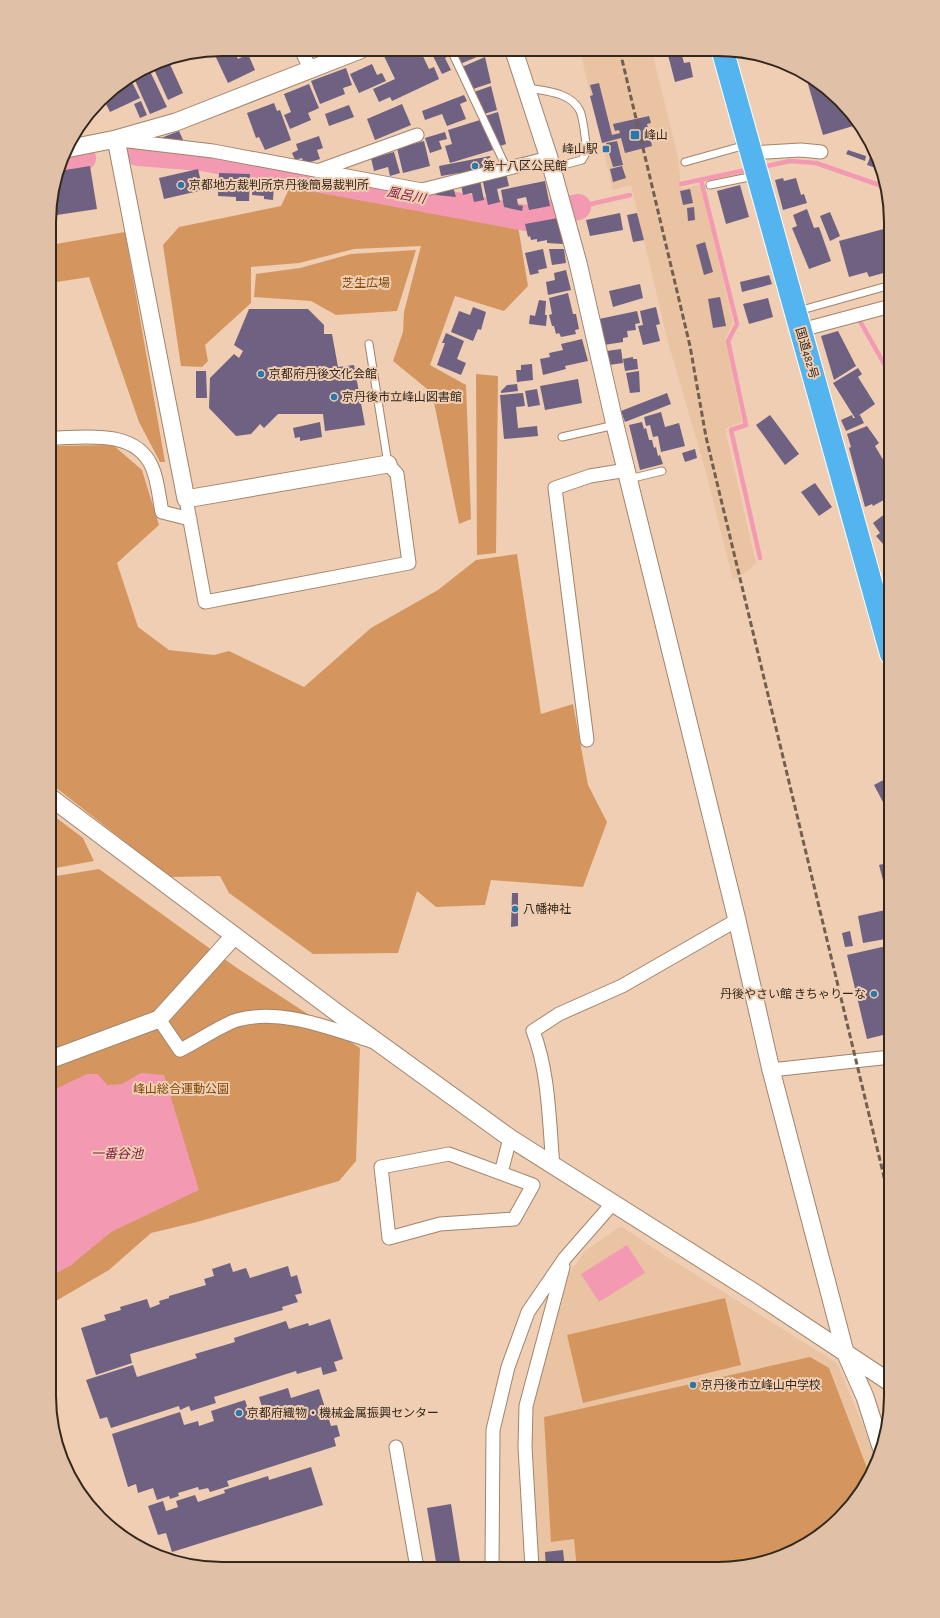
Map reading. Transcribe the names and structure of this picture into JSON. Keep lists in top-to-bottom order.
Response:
{
  "streets": {
    "highway": ["国道482号"]
  },
  "water": ["風呂川", "一番谷池"],
  "parks": ["芝生広場", "峰山総合運動公園"],
  "places": {
    "transit": ["峰山", "峰山駅"],
    "other": [
      "第十八区公民館",
      "京都地方裁判所京丹後簡易裁判所",
      "京都府丹後文化会館",
      "京丹後市立峰山図書館",
      "八幡神社",
      "丹後やさい館 きちゃりーな",
      "京丹後市立峰山中学校",
      "京都府織物・機械金属振興センター"
    ]
  }
}
